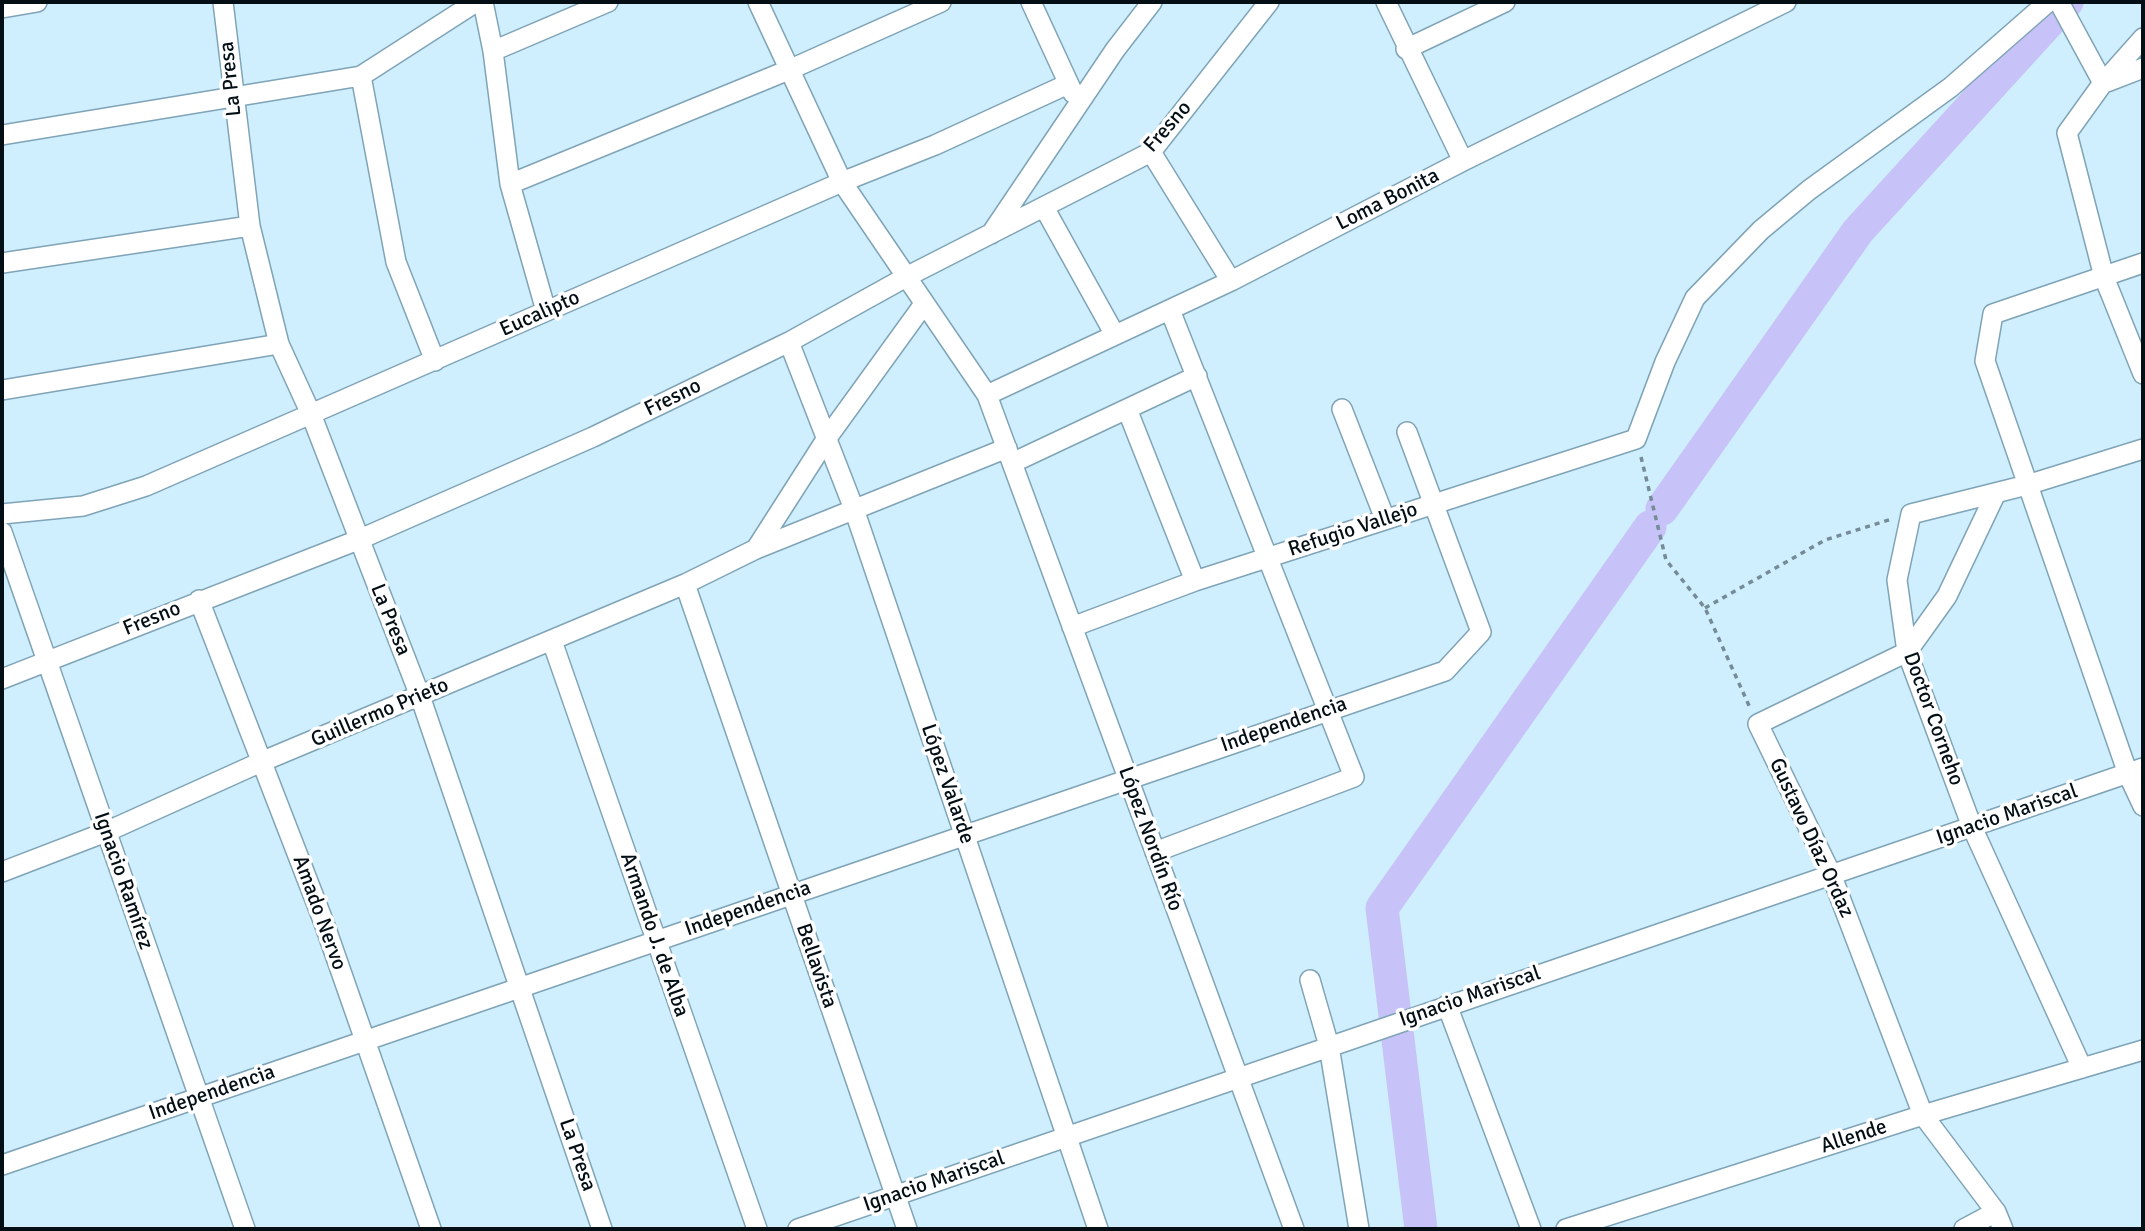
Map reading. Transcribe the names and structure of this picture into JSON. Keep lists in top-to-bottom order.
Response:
{
  "streets": {
    "street": [
      "La Presa",
      "Fresno",
      "Loma Bonita",
      "Eucalipto",
      "Refugio Vallejo",
      "Guillermo Prieto",
      "Doctor Corneho",
      "Independencia",
      "López Valarde",
      "Ignacio Mariscal",
      "Gustavo Díaz Ordaz",
      "López Nordín Río",
      "Ignacio Ramírez",
      "Amado Nervo",
      "Armando J. de Alba",
      "Bellavista",
      "Allende"
    ]
  },
  "crossings": [
    ["La Presa", "Fresno"],
    ["La Presa", "Eucalipto"],
    ["La Presa", "Guillermo Prieto"],
    ["La Presa", "Independencia"],
    ["Fresno", "López Valarde"],
    ["Fresno", "López Nordín Río"],
    ["Fresno", "Ignacio Ramírez"],
    ["Fresno", "Amado Nervo"],
    ["Loma Bonita", "López Nordín Río"],
    ["Eucalipto", "López Nordín Río"],
    ["Refugio Vallejo", "Independencia"],
    ["Refugio Vallejo", "López Nordín Río"],
    ["Guillermo Prieto", "López Valarde"],
    ["Guillermo Prieto", "López Nordín Río"],
    ["Guillermo Prieto", "Ignacio Ramírez"],
    ["Guillermo Prieto", "Amado Nervo"],
    ["Guillermo Prieto", "Armando J. de Alba"],
    ["Guillermo Prieto", "Bellavista"],
    ["Doctor Corneho", "Ignacio Mariscal"],
    ["Doctor Corneho", "Allende"],
    ["Independencia", "López Valarde"],
    ["Independencia", "López Nordín Río"],
    ["Independencia", "Ignacio Ramírez"],
    ["Independencia", "Amado Nervo"],
    ["Independencia", "Armando J. de Alba"],
    ["Independencia", "Bellavista"],
    ["López Valarde", "Ignacio Mariscal"],
    ["Ignacio Mariscal", "Gustavo Díaz Ordaz"],
    ["Ignacio Mariscal", "López Nordín Río"],
    ["Ignacio Mariscal", "Bellavista"],
    ["Gustavo Díaz Ordaz", "Allende"]
  ]
}
